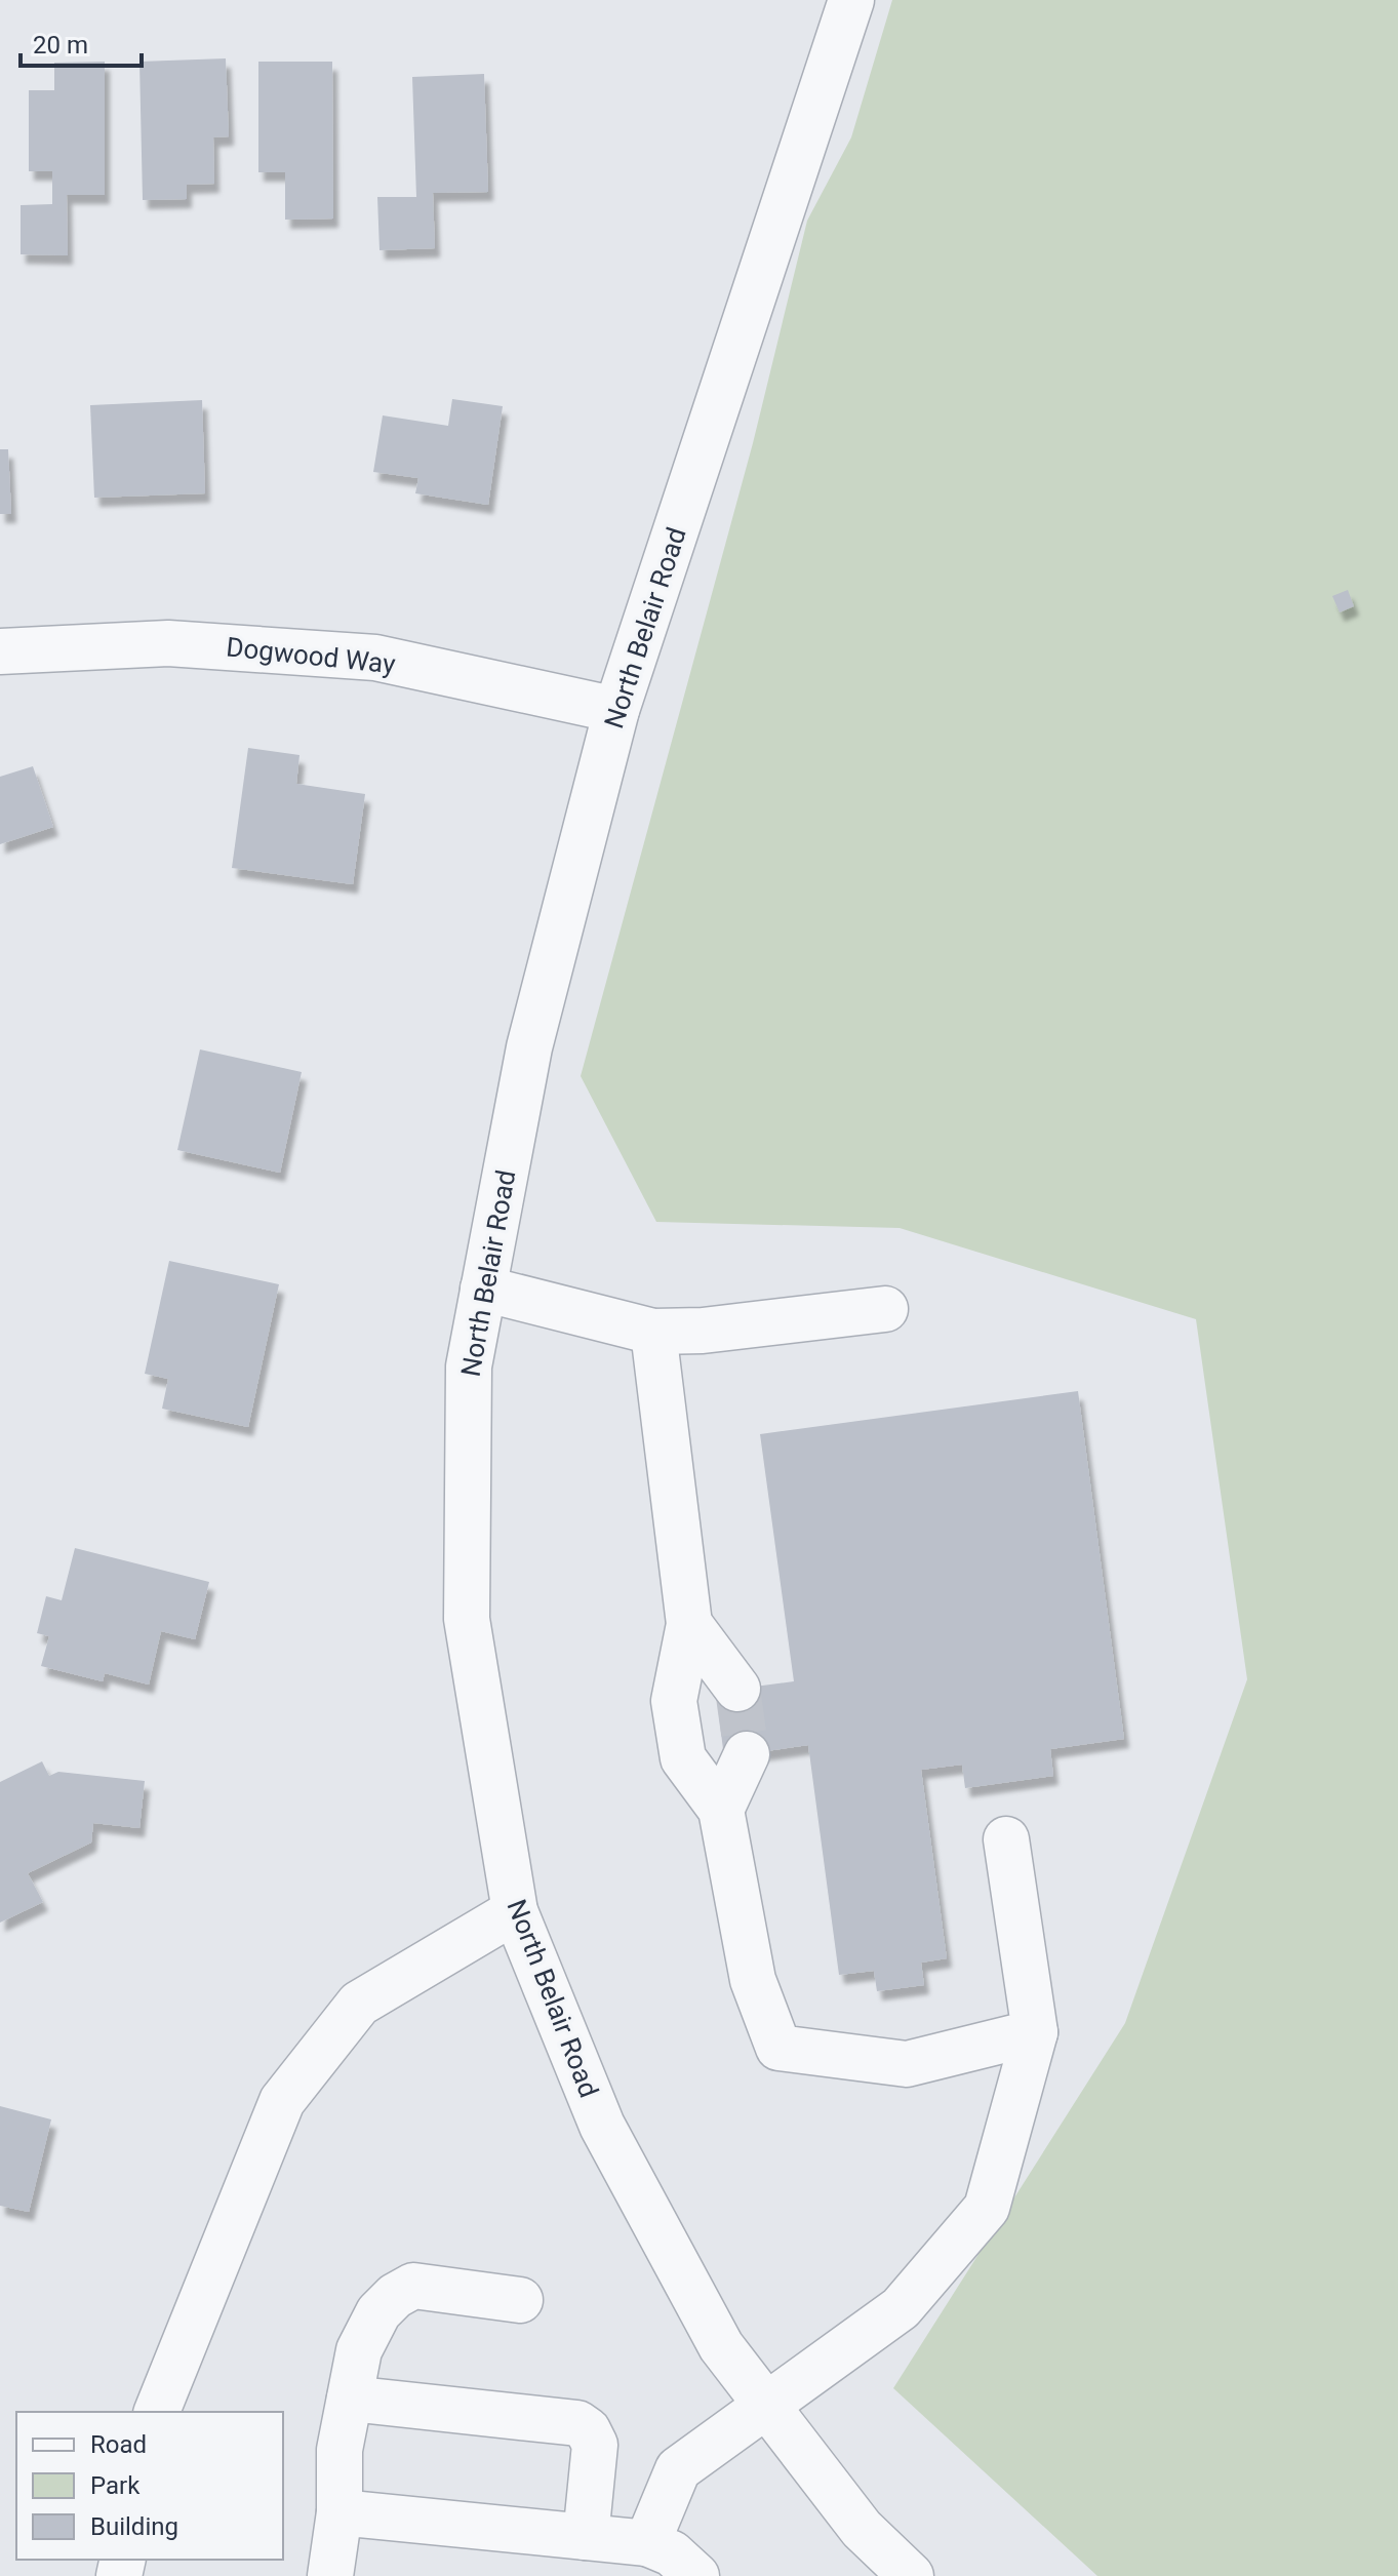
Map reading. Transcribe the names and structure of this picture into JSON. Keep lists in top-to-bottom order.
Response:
{
  "streets": {
    "street": ["North Belair Road", "Dogwood Way"]
  },
  "crossings": [
    ["North Belair Road", "Dogwood Way"]
  ],
  "legend": ["Road", "Park", "Building"],
  "scale_bar": "20 m"
}
